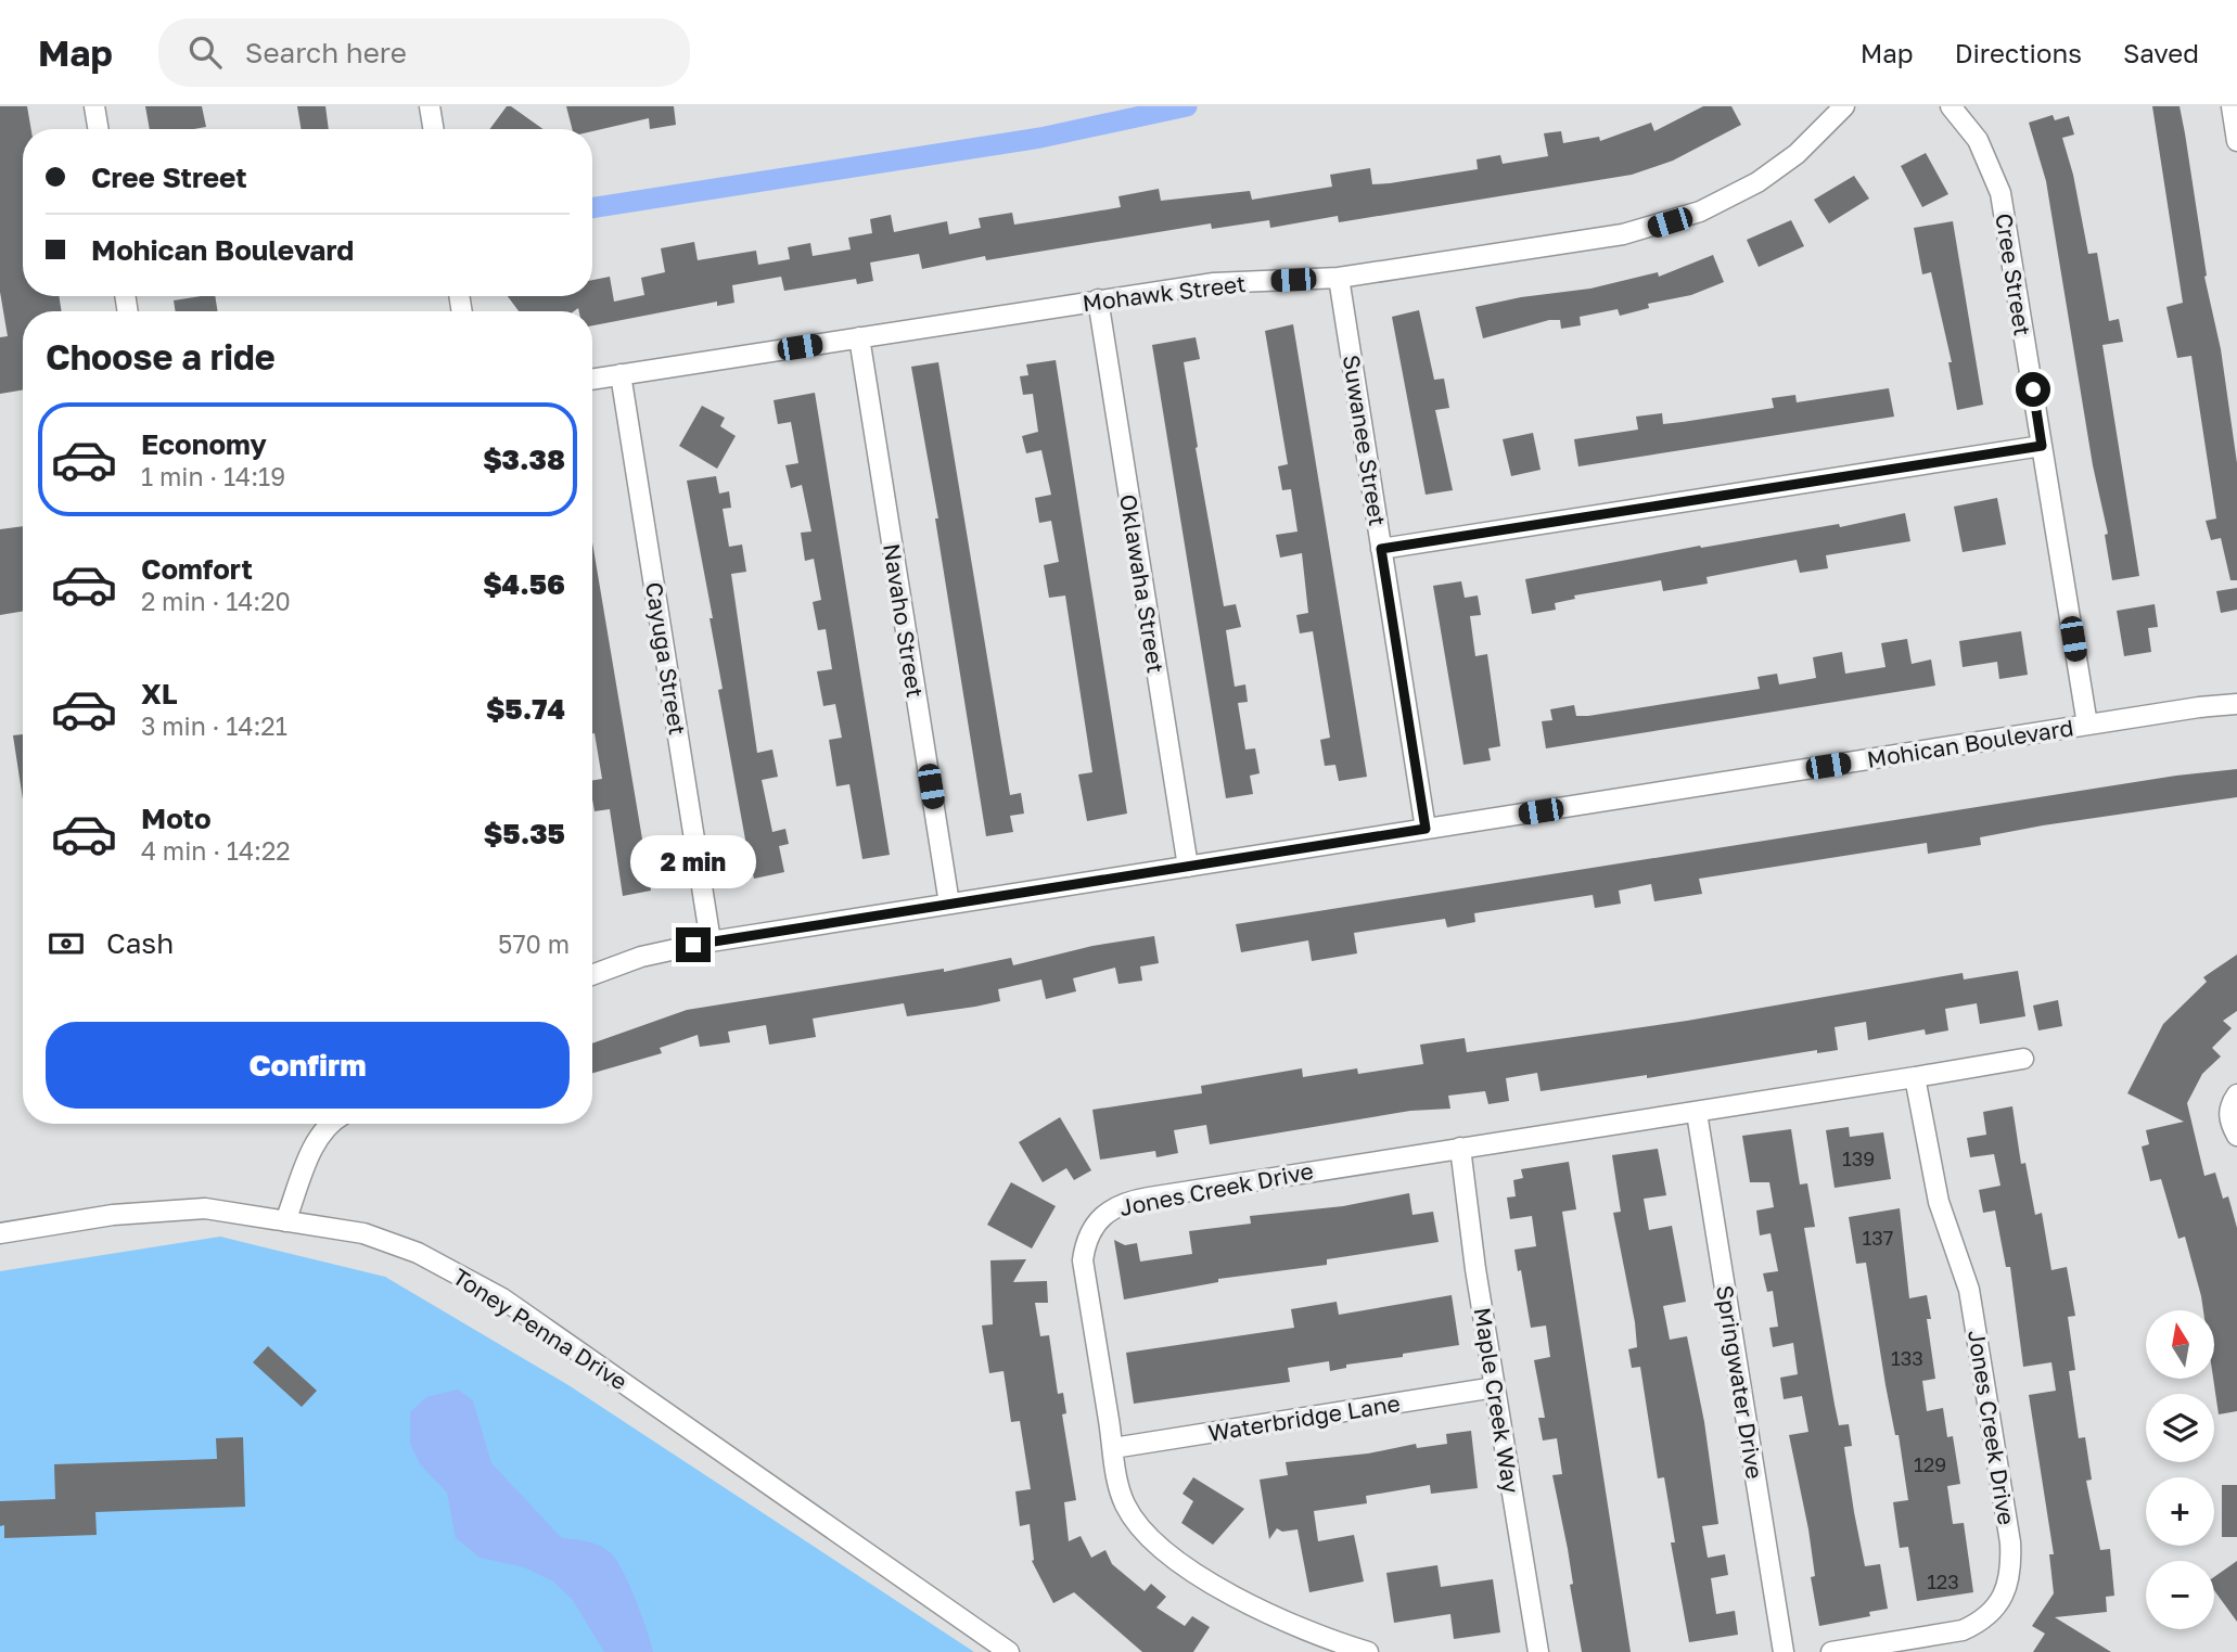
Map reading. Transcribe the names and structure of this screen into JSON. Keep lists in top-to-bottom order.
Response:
{
  "streets": {
    "street": [
      "Cree Street",
      "Mohawk Street",
      "Suwanee Street",
      "Oklawaha Street",
      "Navaho Street",
      "Cayuga Street",
      "Mohican Boulevard",
      "Jones Creek Drive",
      "Toney Penna Drive",
      "Springwater Drive",
      "Maple Creek Way",
      "Waterbridge Lane"
    ]
  },
  "crossings": [
    ["Cree Street", "Mohican Boulevard"],
    ["Mohawk Street", "Suwanee Street"],
    ["Mohawk Street", "Oklawaha Street"],
    ["Mohawk Street", "Navaho Street"],
    ["Mohawk Street", "Cayuga Street"],
    ["Suwanee Street", "Mohican Boulevard"],
    ["Oklawaha Street", "Mohican Boulevard"],
    ["Navaho Street", "Mohican Boulevard"],
    ["Cayuga Street", "Mohican Boulevard"],
    ["Jones Creek Drive", "Springwater Drive"],
    ["Jones Creek Drive", "Maple Creek Way"],
    ["Jones Creek Drive", "Waterbridge Lane"],
    ["Maple Creek Way", "Waterbridge Lane"]
  ],
  "house_numbers": [
    "139",
    "137",
    "133",
    "129",
    "123"
  ],
  "north": "top",
  "page": {
    "header": "Map",
    "search": "Search here",
    "nav": ["Map", "Directions", "Saved"],
    "banner": ["Cree Street", "Mohican Boulevard"],
    "heading": "Choose a ride",
    "list": [
      {
        "name": "Economy",
        "note": "1 min · 14:19",
        "value": "$3.38"
      },
      {
        "name": "Comfort",
        "note": "2 min · 14:20",
        "value": "$4.56"
      },
      {
        "name": "XL",
        "note": "3 min · 14:21",
        "value": "$5.74"
      },
      {
        "name": "Moto",
        "note": "4 min · 14:22",
        "value": "$5.35"
      }
    ],
    "bubble": "2 min",
    "pay": ["Cash", "570 m"],
    "buttons": "Confirm",
    "map_buttons": ["+", "−"]
  }
}
